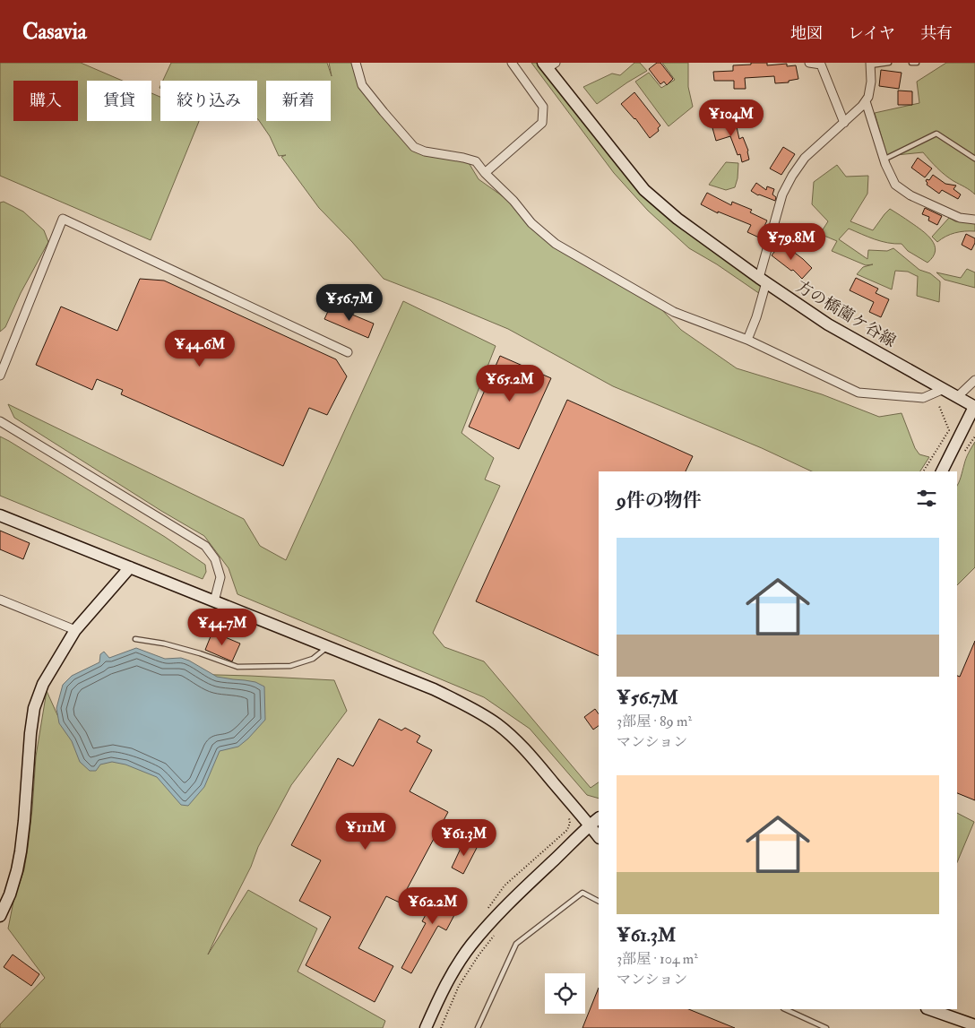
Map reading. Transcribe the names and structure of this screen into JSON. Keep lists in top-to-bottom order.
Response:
{
  "streets": {
    "street": ["方の橋薗ケ谷線"]
  },
  "page": {
    "header": "Casavia",
    "nav": ["地図", "レイヤ", "共有"],
    "chip": [
      "購入",
      "賃貸",
      "絞り込み",
      "新着"
    ],
    "price": [
      "¥104M",
      "¥79.8M",
      "¥56.7M",
      "¥44.6M",
      "¥65.2M",
      "¥44.7M",
      "¥111M",
      "¥61.3M",
      "¥62.2M"
    ],
    "heading": "9件の物件",
    "list": [
      {
        "name": "¥56.7M",
        "note": "3部屋 · 89 m² · マンション"
      },
      {
        "name": "¥61.3M",
        "note": "3部屋 · 104 m² · マンション"
      }
    ]
  }
}
